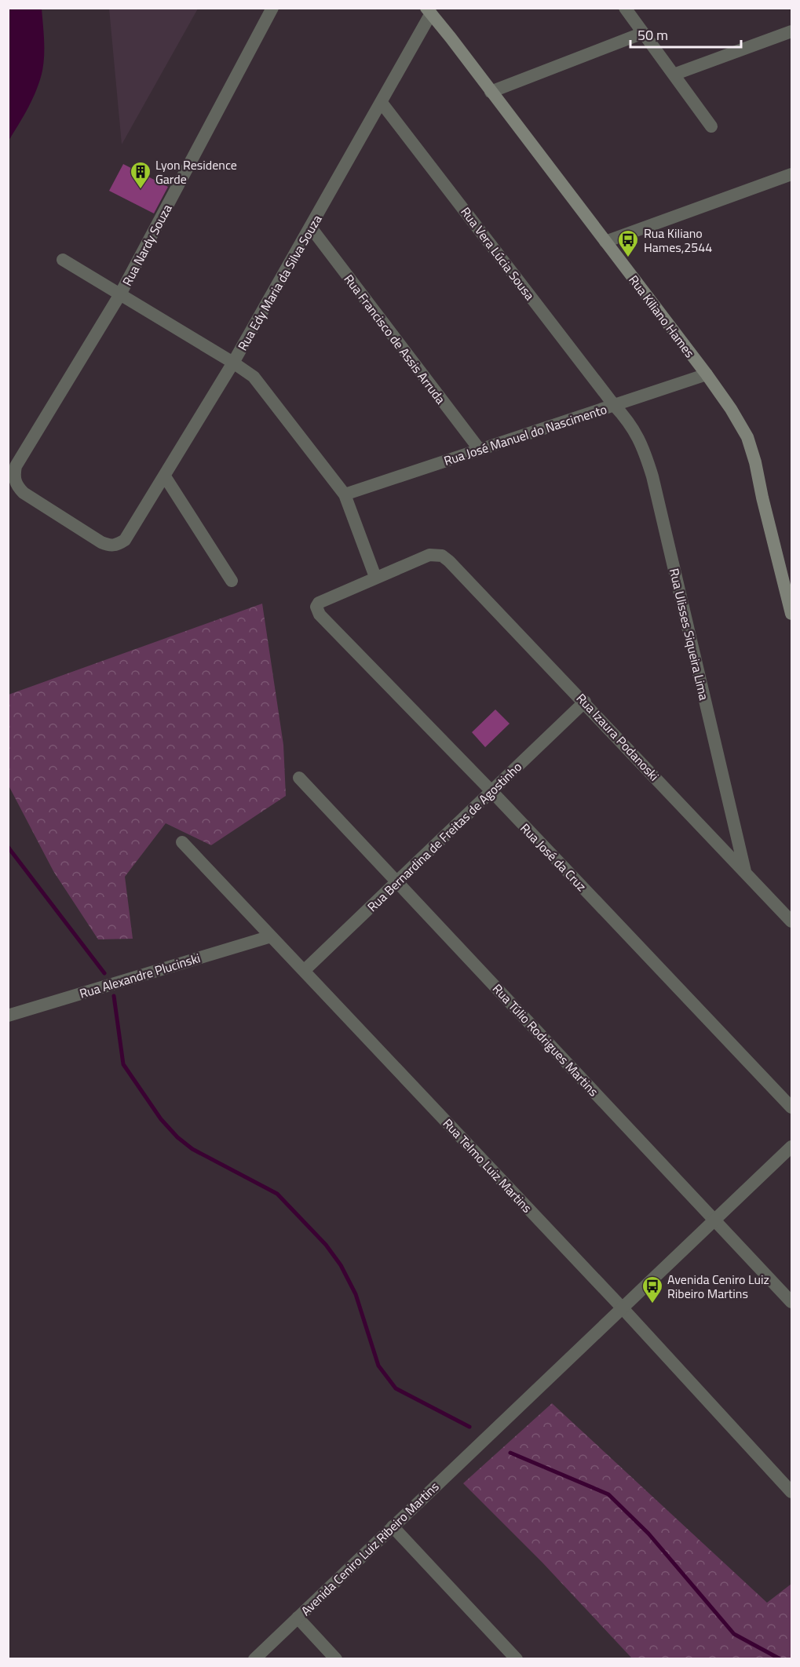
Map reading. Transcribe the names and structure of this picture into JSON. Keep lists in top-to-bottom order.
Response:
{
  "streets": {
    "main road": ["Rua Kiliano Hames"],
    "street": [
      "Rua Nardy Souza",
      "Rua Vera Lúcia Sousa",
      "Rua Edy Maria da Silva Souza",
      "Rua Francisco de Assis Arruda",
      "Rua José Manuel do Nascimento",
      "Rua Ulisses Siqueira Lima",
      "Rua Izaura Podanoski",
      "Rua Bernardina de Freitas de Agostinho",
      "Rua José da Cruz",
      "Rua Alexandre Plucinski",
      "Rua Túlio Rodrigues Martins",
      "Rua Telmo Luiz Martins",
      "Avenida Ceniro Luiz Ribeiro Martins"
    ]
  },
  "crossings": [
    ["Rua Nardy Souza", "Rua Edy Maria da Silva Souza"],
    ["Rua Vera Lúcia Sousa", "Rua Edy Maria da Silva Souza"],
    ["Rua Vera Lúcia Sousa", "Rua José Manuel do Nascimento"],
    ["Rua Vera Lúcia Sousa", "Rua Ulisses Siqueira Lima"],
    ["Rua Edy Maria da Silva Souza", "Rua Kiliano Hames"],
    ["Rua Edy Maria da Silva Souza", "Rua Francisco de Assis Arruda"],
    ["Rua Kiliano Hames", "Rua José Manuel do Nascimento"],
    ["Rua Francisco de Assis Arruda", "Rua José Manuel do Nascimento"],
    ["Rua José Manuel do Nascimento", "Rua Ulisses Siqueira Lima"],
    ["Rua Ulisses Siqueira Lima", "Rua Izaura Podanoski"],
    ["Rua Izaura Podanoski", "Rua Bernardina de Freitas de Agostinho"],
    ["Rua Izaura Podanoski", "Rua José da Cruz"],
    ["Rua Bernardina de Freitas de Agostinho", "Rua José da Cruz"],
    ["Rua Bernardina de Freitas de Agostinho", "Rua Túlio Rodrigues Martins"],
    ["Rua Bernardina de Freitas de Agostinho", "Rua Telmo Luiz Martins"],
    ["Rua Alexandre Plucinski", "Rua Telmo Luiz Martins"],
    ["Rua Túlio Rodrigues Martins", "Avenida Ceniro Luiz Ribeiro Martins"],
    ["Rua Telmo Luiz Martins", "Avenida Ceniro Luiz Ribeiro Martins"]
  ],
  "places": {
    "building": ["Lyon Residence Garde"],
    "bus stop": ["Rua Kiliano Hames,2544", "Avenida Ceniro Luiz Ribeiro Martins"]
  },
  "scale_bar": "50 m"
}
